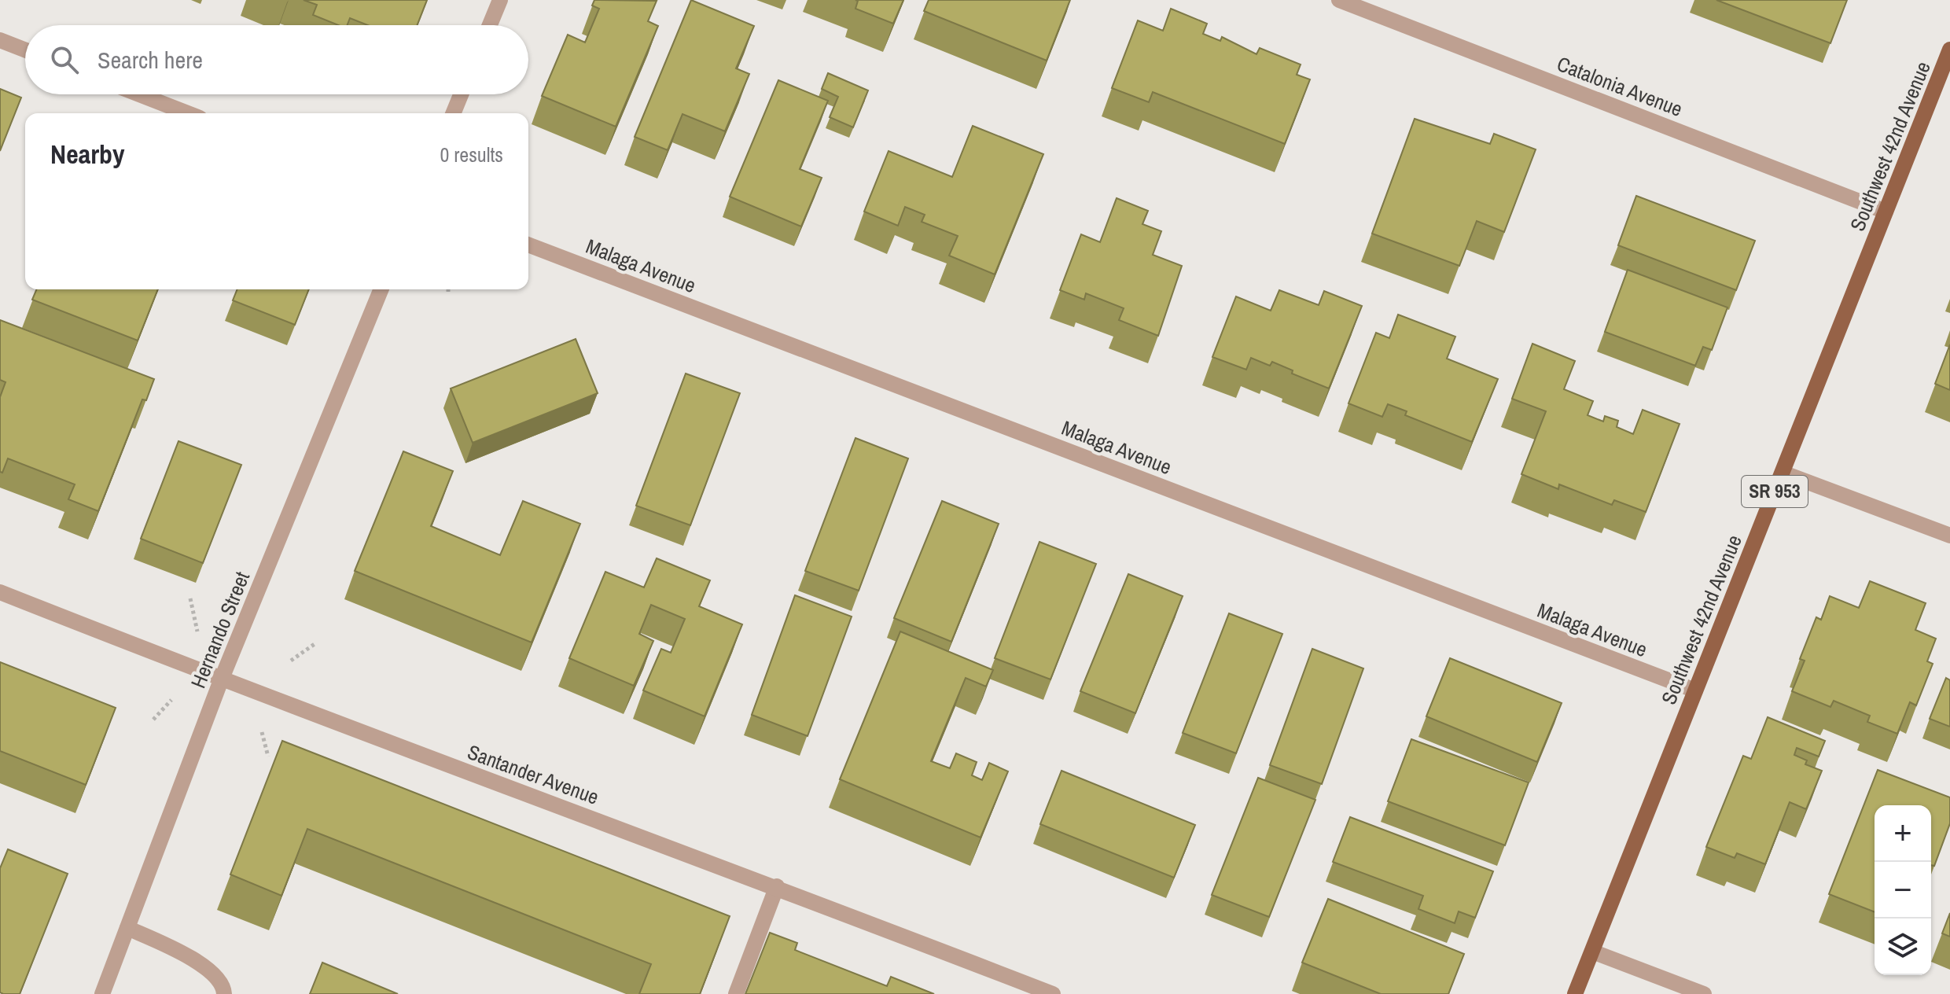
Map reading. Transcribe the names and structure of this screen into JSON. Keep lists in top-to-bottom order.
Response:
{
  "streets": {
    "main road": ["Southwest 42nd Avenue", "SR 953"],
    "street": [
      "Catalonia Avenue",
      "Malaga Avenue",
      "Hernando Street",
      "Santander Avenue"
    ]
  },
  "crossings": [
    ["Catalonia Avenue", "Southwest 42nd Avenue"],
    ["Southwest 42nd Avenue", "Malaga Avenue"],
    ["Hernando Street", "Santander Avenue"]
  ],
  "page": {
    "search": "Search here",
    "heading": ["Nearby", "0 results"],
    "map_buttons": ["+", "−"]
  }
}
